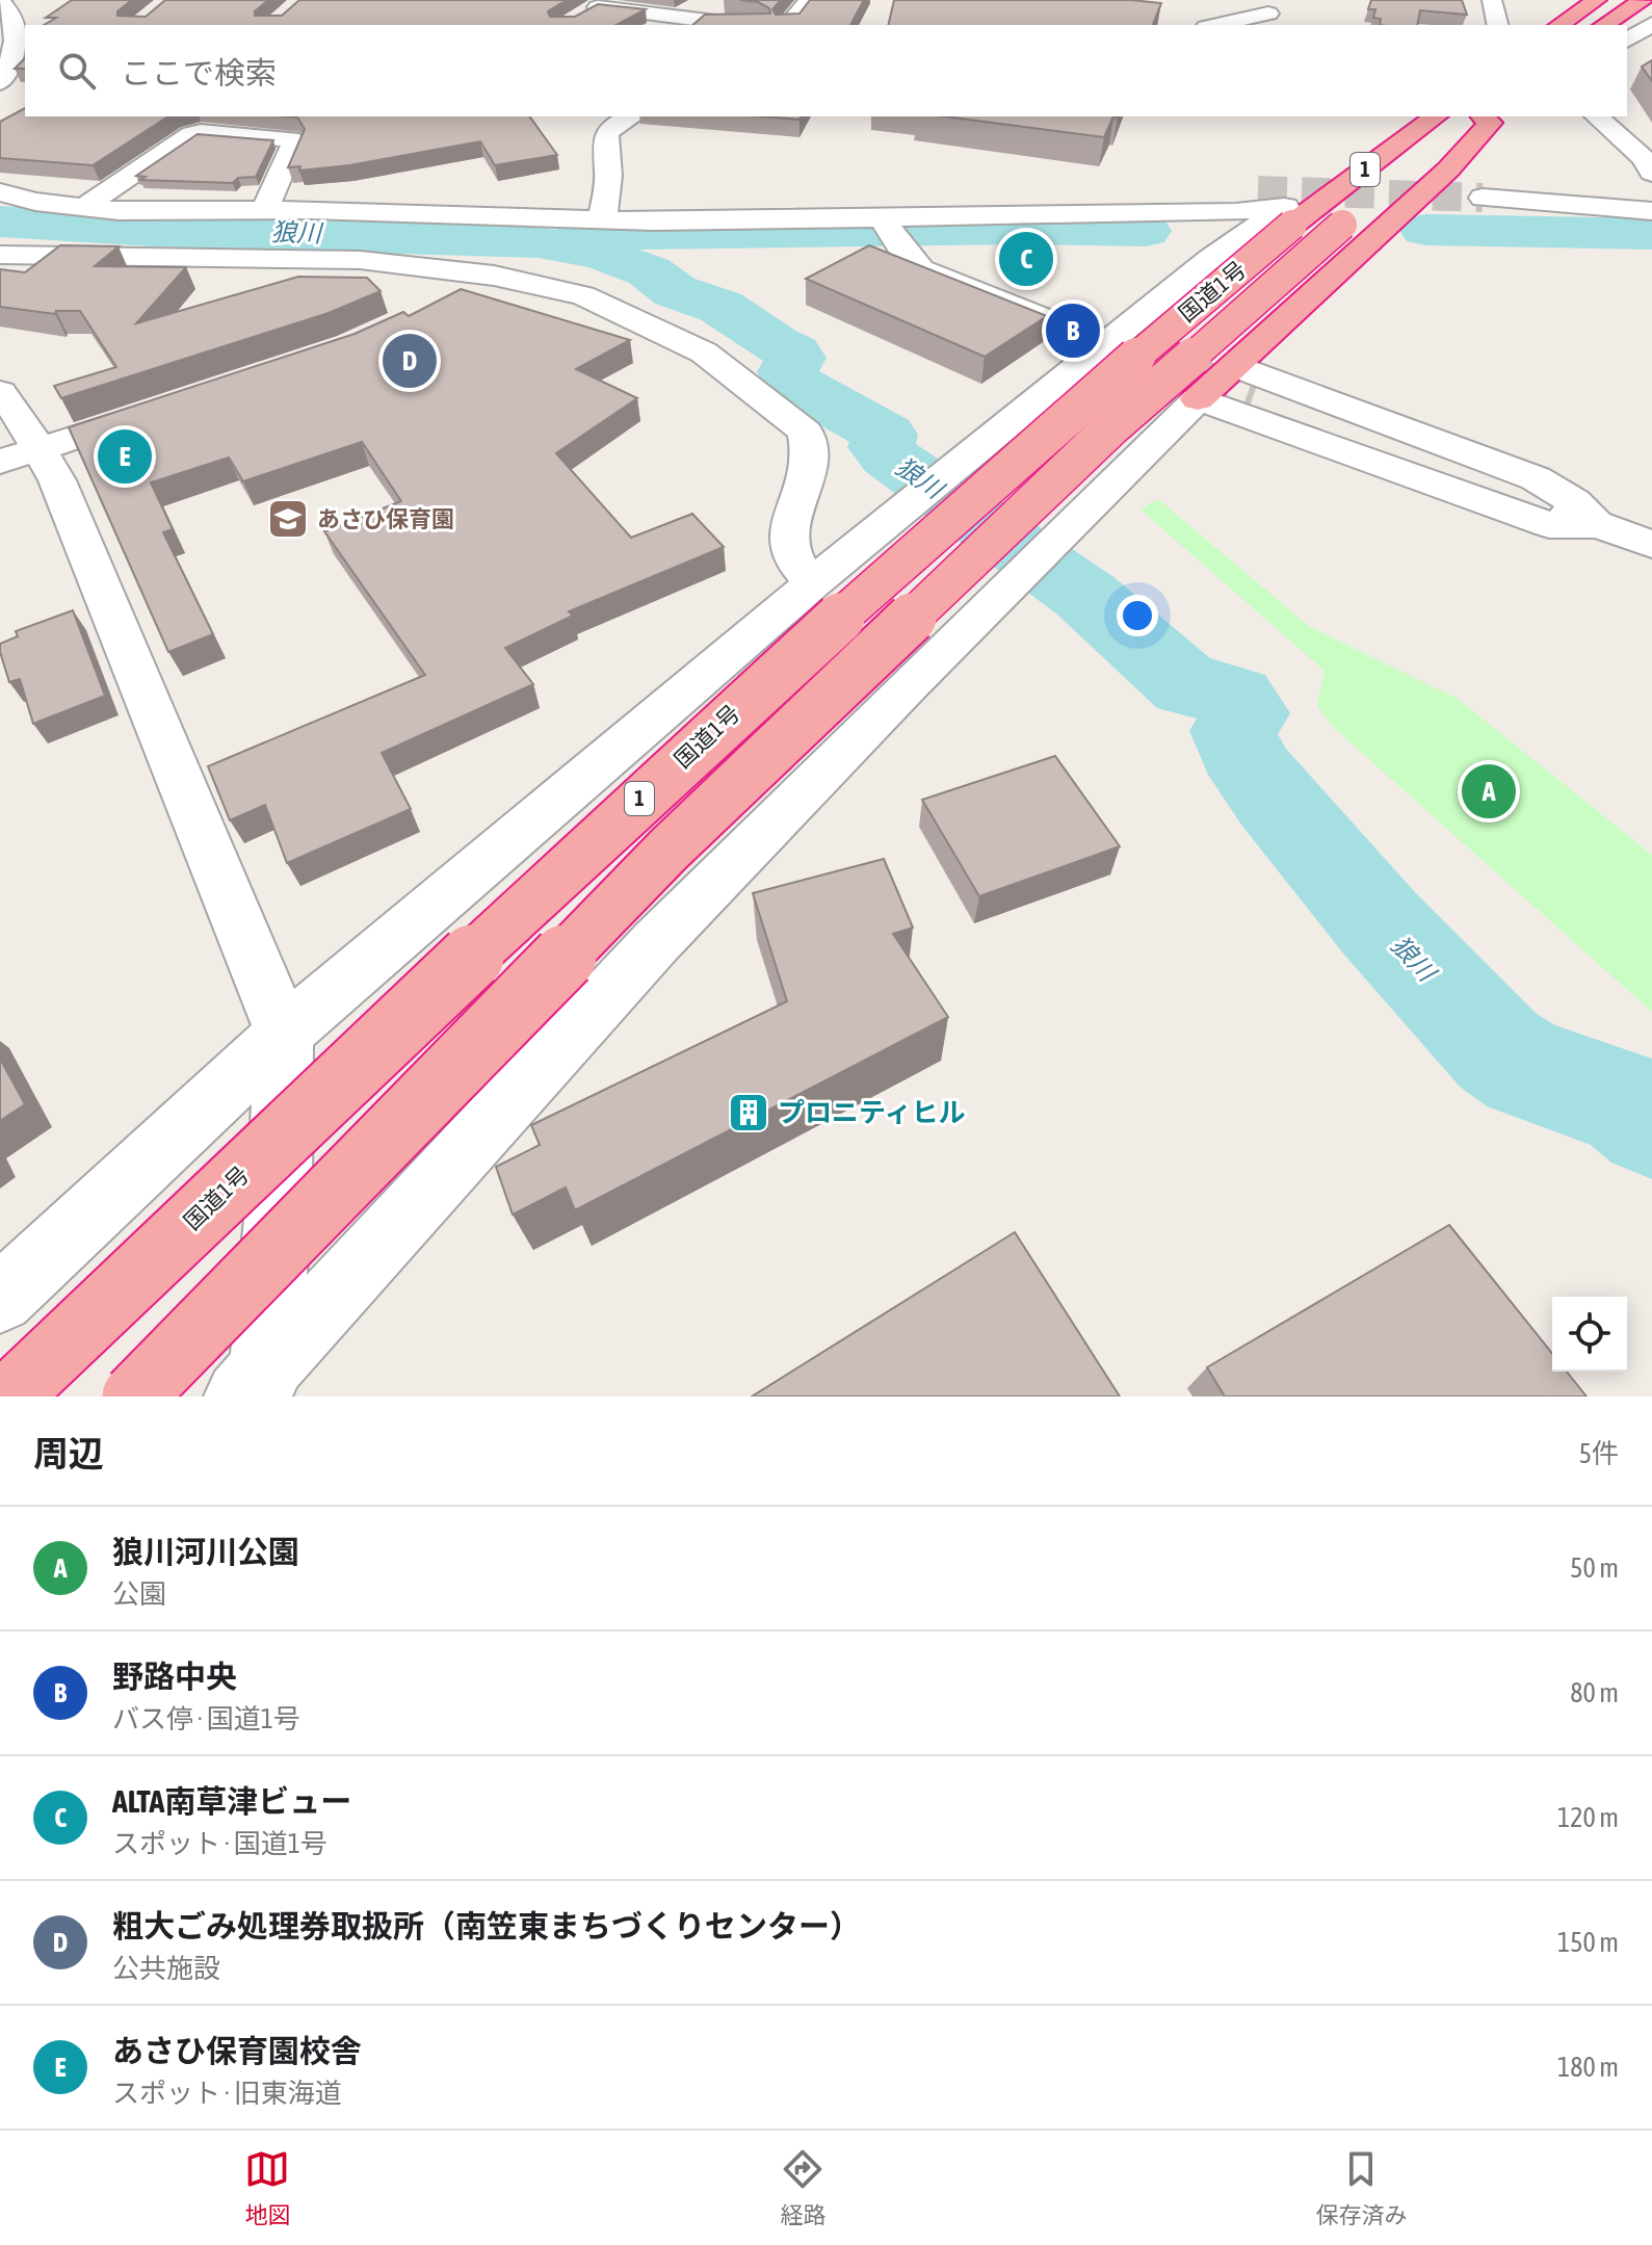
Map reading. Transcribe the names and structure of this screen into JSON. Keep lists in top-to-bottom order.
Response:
{
  "streets": {
    "highway": ["1", "国道1号"]
  },
  "water": ["狼川"],
  "places": {
    "school or university": ["あさひ保育園"],
    "building": ["プロニティヒル"]
  },
  "page": {
    "search": "ここで検索",
    "pins": [
      "C",
      "B",
      "D",
      "E",
      "A"
    ],
    "heading": ["周辺", "5件"],
    "list": [
      {
        "mark": "A",
        "name": "狼川河川公園",
        "note": "公園",
        "value": "50 m"
      },
      {
        "mark": "B",
        "name": "野路中央",
        "note": "バス停 · 国道1号",
        "value": "80 m"
      },
      {
        "mark": "C",
        "name": "ALTA南草津ビュー",
        "note": "スポット · 国道1号",
        "value": "120 m"
      },
      {
        "mark": "D",
        "name": "粗大ごみ処理券取扱所（南笠東まちづくりセンター）",
        "note": "公共施設",
        "value": "150 m"
      },
      {
        "mark": "E",
        "name": "あさひ保育園校舎",
        "note": "スポット · 旧東海道",
        "value": "180 m"
      }
    ],
    "nav": ["地図", "経路", "保存済み"]
  }
}
